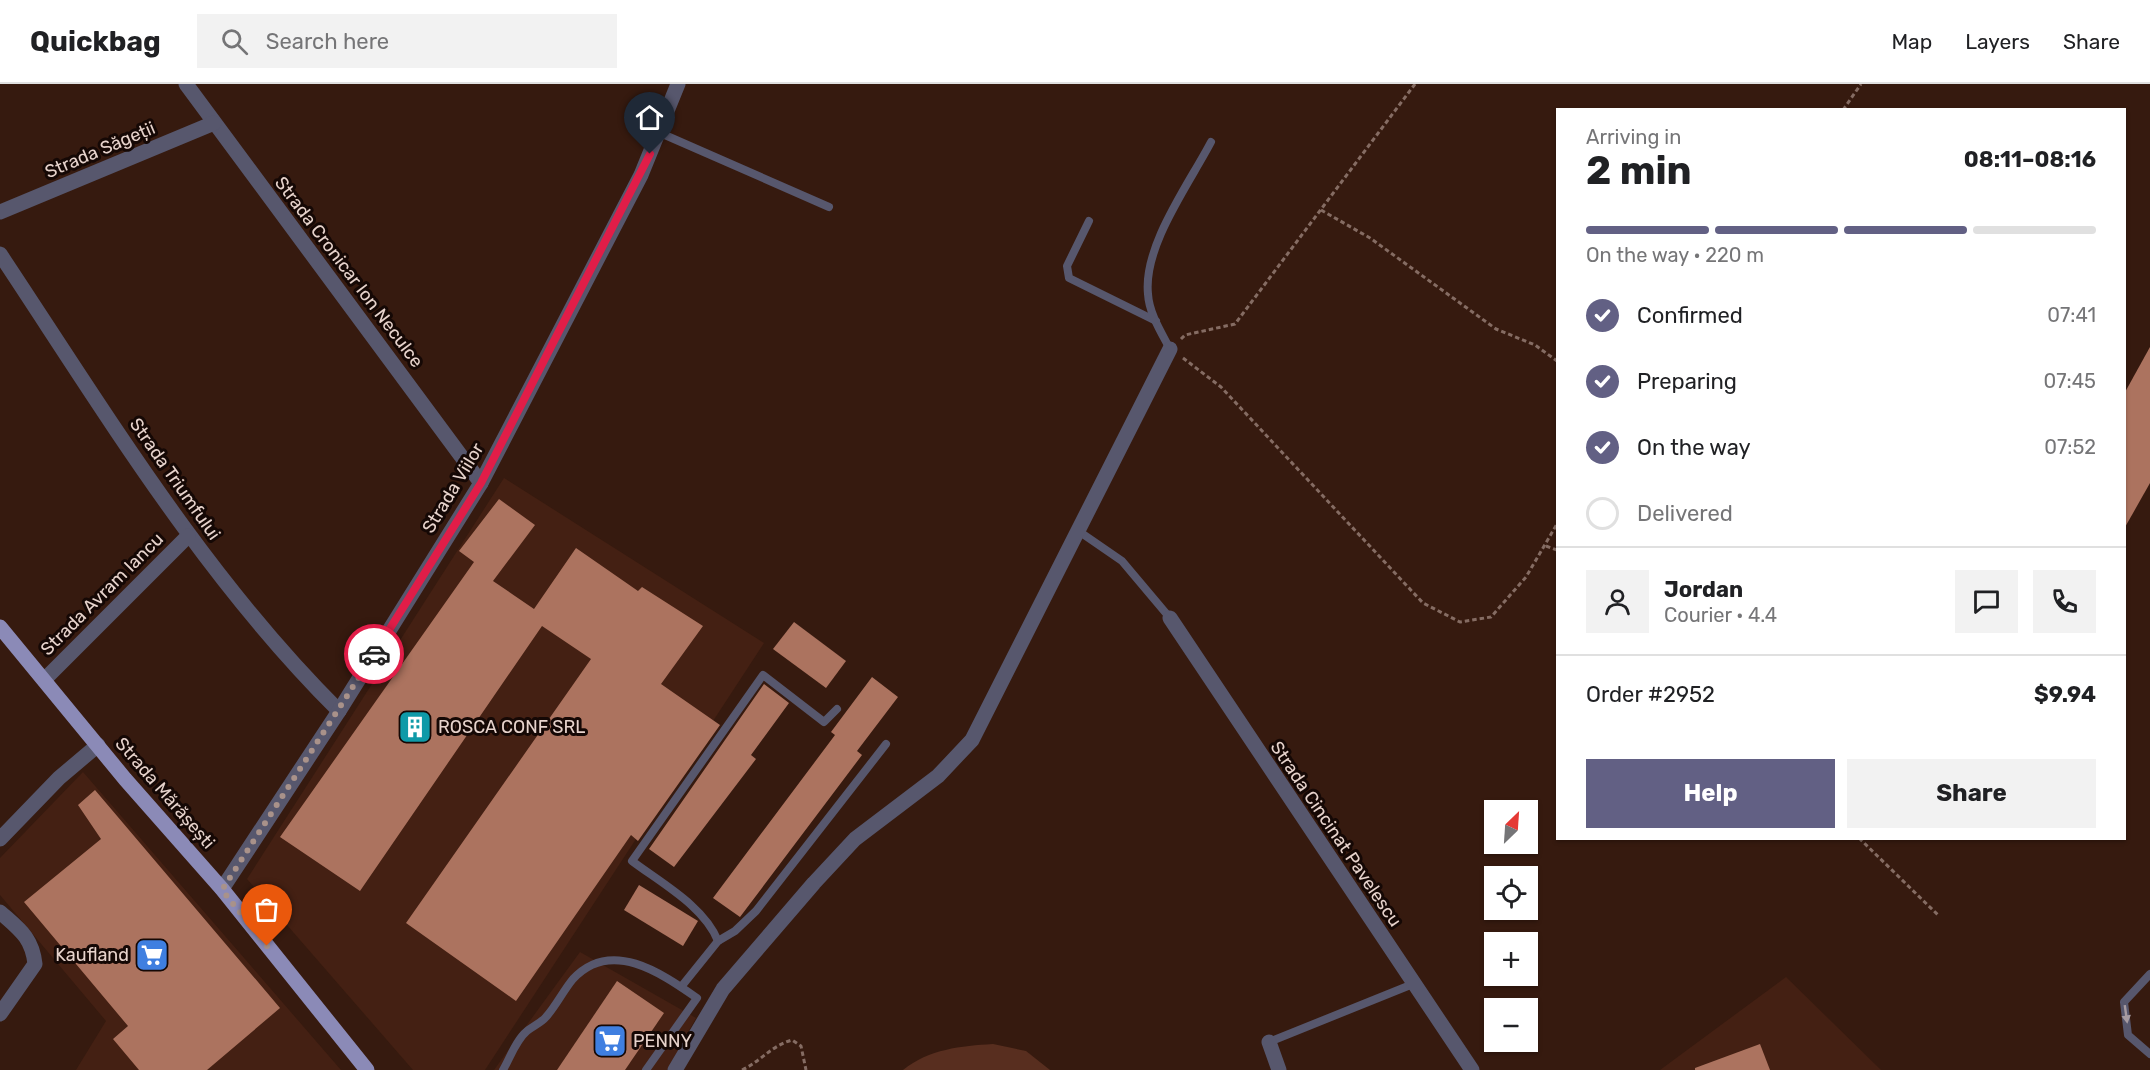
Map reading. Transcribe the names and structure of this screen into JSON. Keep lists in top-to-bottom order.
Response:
{
  "streets": {
    "main road": ["Strada Mărășești"],
    "street": [
      "Strada Săgeții",
      "Strada Cronicar Ion Neculce",
      "Strada Triumfului",
      "Strada Viilor",
      "Strada Avram Iancu",
      "Strada Cincinat Pavelescu"
    ]
  },
  "crossings": [
    ["Strada Săgeții", "Strada Cronicar Ion Neculce"],
    ["Strada Cronicar Ion Neculce", "Strada Viilor"],
    ["Strada Triumfului", "Strada Viilor"],
    ["Strada Triumfului", "Strada Avram Iancu"],
    ["Strada Viilor", "Strada Mărășești"],
    ["Strada Avram Iancu", "Strada Mărășești"]
  ],
  "places": {
    "building": ["ROSCA CONF SRL"],
    "supermarket": ["Kaufland", "PENNY"]
  },
  "north": "top right",
  "page": {
    "header": "Quickbag",
    "search": "Search here",
    "nav": ["Map", "Layers", "Share"],
    "heading": ["2 min", "Arriving in", "08:11–08:16"],
    "panel": [
      "Jordan",
      "Courier · 4.4",
      "Order #2952",
      "$9.94"
    ],
    "bar": "On the way · 220 m",
    "list": [
      ["Confirmed", "07:41"],
      ["Preparing", "07:45"],
      ["On the way", "07:52"],
      "Delivered"
    ],
    "buttons": ["Help", "Share"],
    "map_buttons": ["+", "−"]
  }
}
